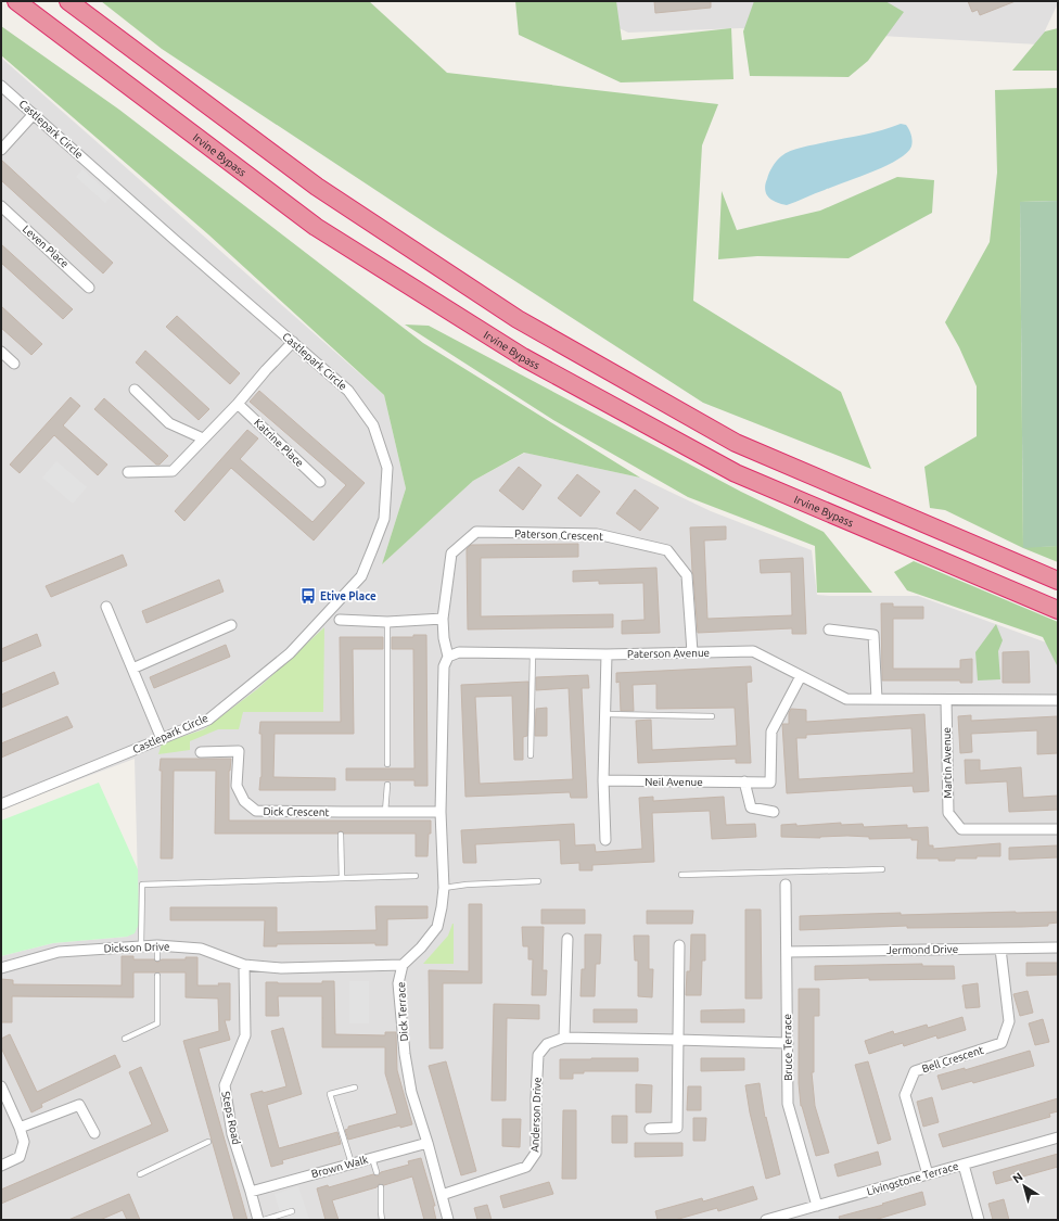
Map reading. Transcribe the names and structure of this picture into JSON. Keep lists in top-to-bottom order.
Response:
{
  "streets": {
    "highway": ["Irvine Bypass"],
    "street": [
      "Castlepark Circle",
      "Leven Place",
      "Katrine Place",
      "Paterson Crescent",
      "Paterson Avenue",
      "Martin Avenue",
      "Neil Avenue",
      "Dick Crescent",
      "Dickson Drive",
      "Jermond Drive",
      "Dick Terrace",
      "Bruce Terrace",
      "Bell Crescent",
      "Anderson Drive",
      "Steps Road",
      "Brown Walk",
      "Livingstone Terrace"
    ]
  },
  "crossings": [
    ["Paterson Crescent", "Paterson Avenue"],
    ["Paterson Avenue", "Martin Avenue"],
    ["Paterson Avenue", "Neil Avenue"],
    ["Dickson Drive", "Dick Terrace"],
    ["Dickson Drive", "Steps Road"],
    ["Jermond Drive", "Bruce Terrace"],
    ["Jermond Drive", "Bell Crescent"],
    ["Dick Terrace", "Anderson Drive"],
    ["Dick Terrace", "Brown Walk"],
    ["Bruce Terrace", "Anderson Drive"],
    ["Bruce Terrace", "Livingstone Terrace"],
    ["Bell Crescent", "Livingstone Terrace"],
    ["Steps Road", "Brown Walk"]
  ],
  "places": {
    "bus stop": ["Etive Place"]
  },
  "north": "top left"
}
